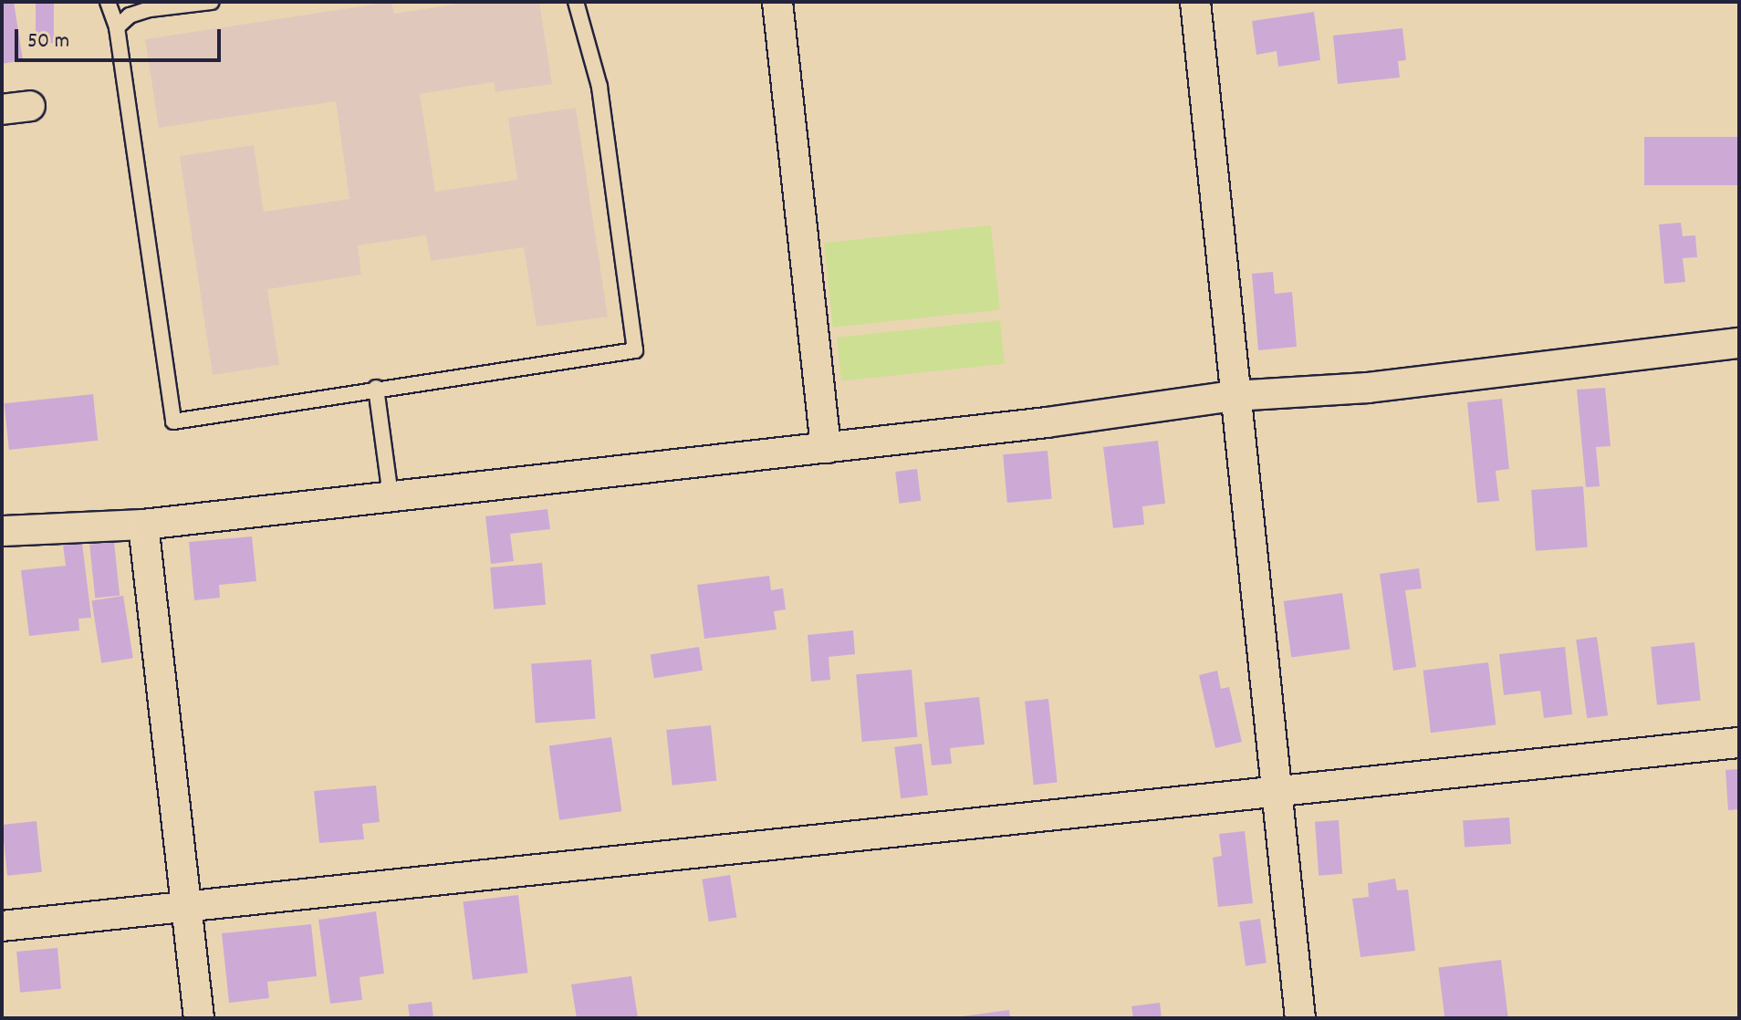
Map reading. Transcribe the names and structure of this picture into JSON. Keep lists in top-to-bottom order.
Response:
{
  "scale_bar": "50 m"
}
